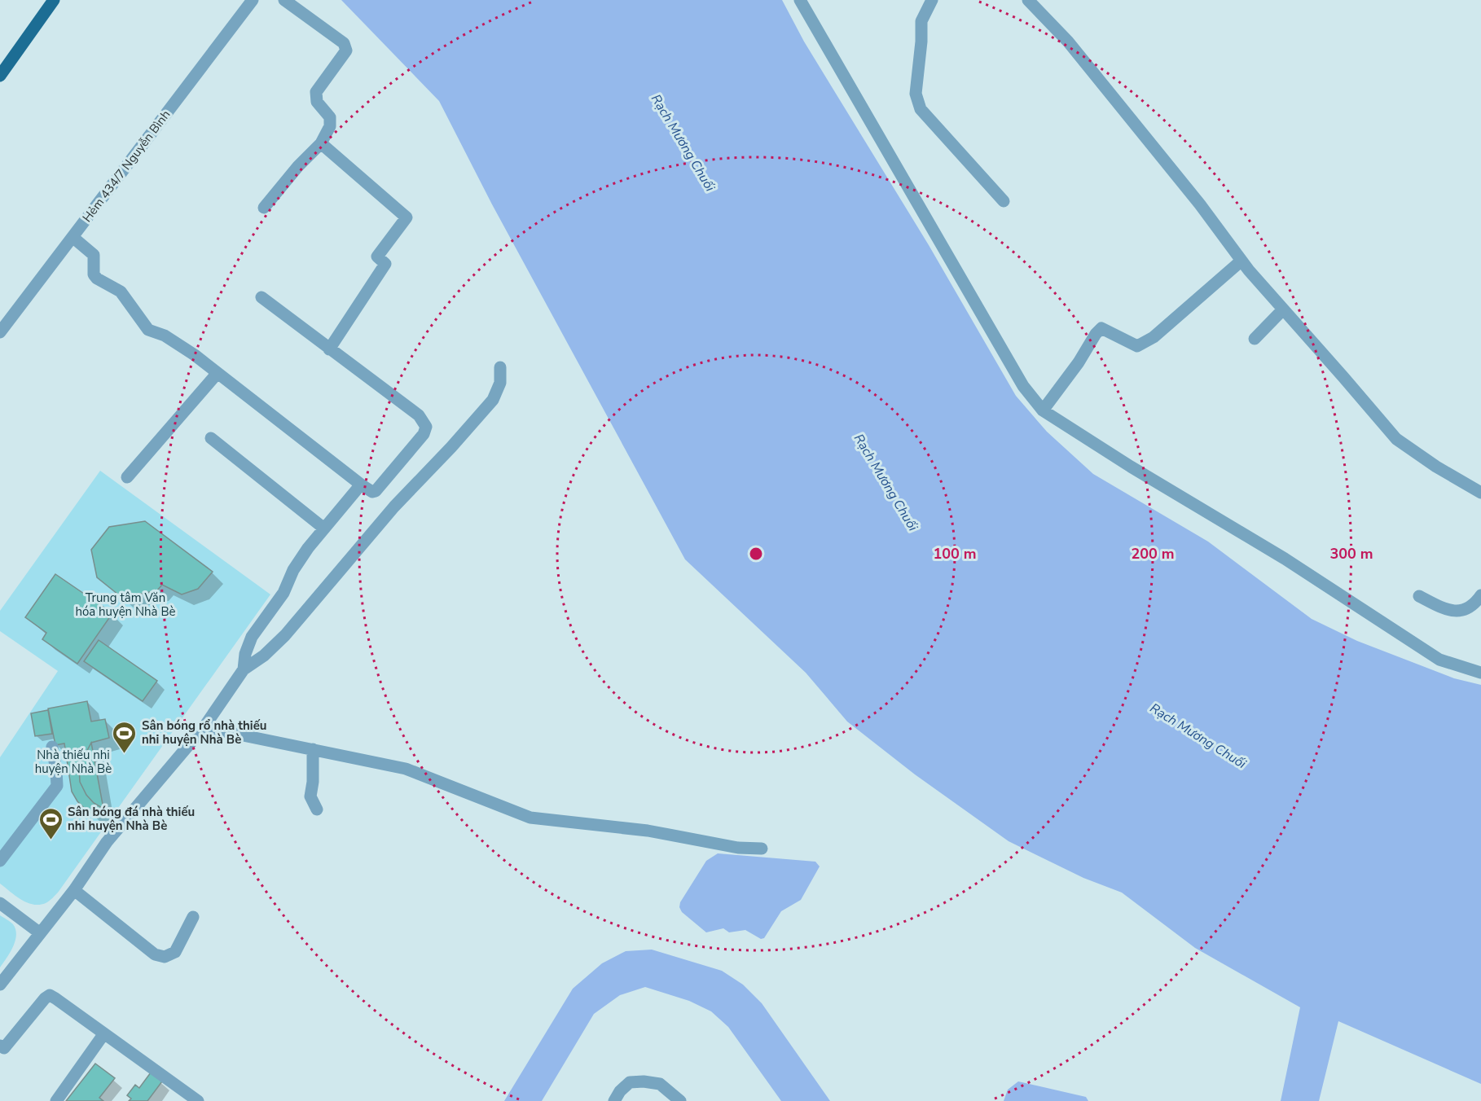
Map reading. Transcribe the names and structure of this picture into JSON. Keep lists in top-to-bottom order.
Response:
{
  "streets": {
    "street": ["Hẻm 434/7 Nguyễn Bình"]
  },
  "water": ["Rạch Mương Chuối"],
  "parks": ["Trung tâm Văn hóa huyện Nhà Bè", "Nhà thiếu nhi huyện Nhà Bè"],
  "places": {
    "sports": ["Sân bóng rổ nhà thiếu nhi huyện Nhà Bè", "Sân bóng đá nhà thiếu nhi huyện Nhà Bè"]
  },
  "rings": ["100 m", "200 m", "300 m"]
}
